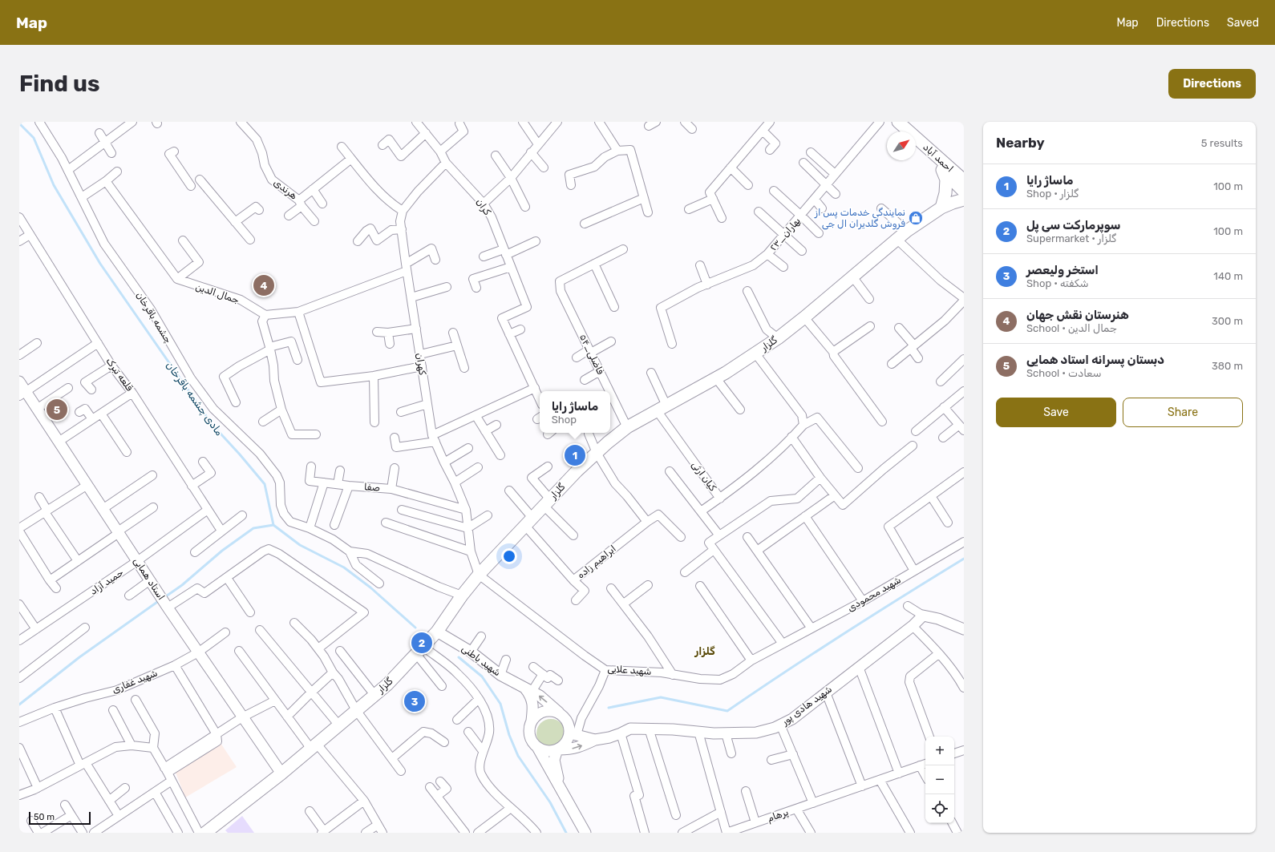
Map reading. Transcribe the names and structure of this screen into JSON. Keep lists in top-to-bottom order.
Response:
{
  "streets": {
    "main road": ["احمد آباد", "گلزار"],
    "street": [
      "هرندی",
      "کران",
      "۲۳_بهاران",
      "جمال الدین",
      "چشمه باقرخان",
      "۵۴_فاضلی",
      "کهران",
      "قلعه تبرک",
      "کیان ارثی",
      "صفا",
      "ابراهیم زاده",
      "استاد همایی",
      "حمید آزاد",
      "شهید محمودی",
      "شهید باطنی",
      "شهید علایی",
      "شهید غفاری",
      "شهید هادی پور",
      "پرهام"
    ]
  },
  "crossings": [
    ["احمد آباد", "گلزار"],
    ["گلزار", "۵۴_فاضلی"],
    ["گلزار", "کهران"],
    ["گلزار", "کیان ارثی"],
    ["گلزار", "ابراهیم زاده"],
    ["گلزار", "استاد همایی"],
    ["گلزار", "شهید باطنی"],
    ["گلزار", "شهید علایی"],
    ["کهران", "صفا"],
    ["کهران", "شهید علایی"],
    ["قلعه تبرک", "حمید آزاد"],
    ["استاد همایی", "حمید آزاد"],
    ["استاد همایی", "شهید غفاری"],
    ["شهید محمودی", "شهید علایی"],
    ["شهید باطنی", "شهید هادی پور"],
    ["شهید هادی پور", "پرهام"]
  ],
  "districts": ["گلزار"],
  "water": ["مادی چشمه باقرخان"],
  "places": {
    "shop": ["نمایندگی خدمات پس از فروش گلدیران ال جی"]
  },
  "scale_bar": "50 m",
  "north": "top right",
  "page": {
    "header": "Map",
    "nav": ["Map", "Directions", "Saved"],
    "buttons": [
      "Directions",
      ["Save", "Share"]
    ],
    "title": "Find us",
    "heading": ["Nearby", "5 results"],
    "list": [
      {
        "mark": "1",
        "name": "ماساژ رایا",
        "note": "Shop · گلزار",
        "value": "100 m"
      },
      {
        "mark": "2",
        "name": "سوپرمارکت سی پل",
        "note": "Supermarket · گلزار",
        "value": "100 m"
      },
      {
        "mark": "3",
        "name": "استخر ولیعصر",
        "note": "Shop · شکفته",
        "value": "140 m"
      },
      {
        "mark": "4",
        "name": "هنرستان نقش جهان",
        "note": "School · جمال الدین",
        "value": "300 m"
      },
      {
        "mark": "5",
        "name": "دبستان پسرانه استاد همایی",
        "note": "School · سعادت",
        "value": "380 m"
      }
    ],
    "pins": [
      "4",
      "5",
      "1",
      "2",
      "3"
    ],
    "popup": ["ماساژ رایا", "Shop"],
    "map_buttons": ["+", "−"],
    "scale": "50 m"
  }
}
